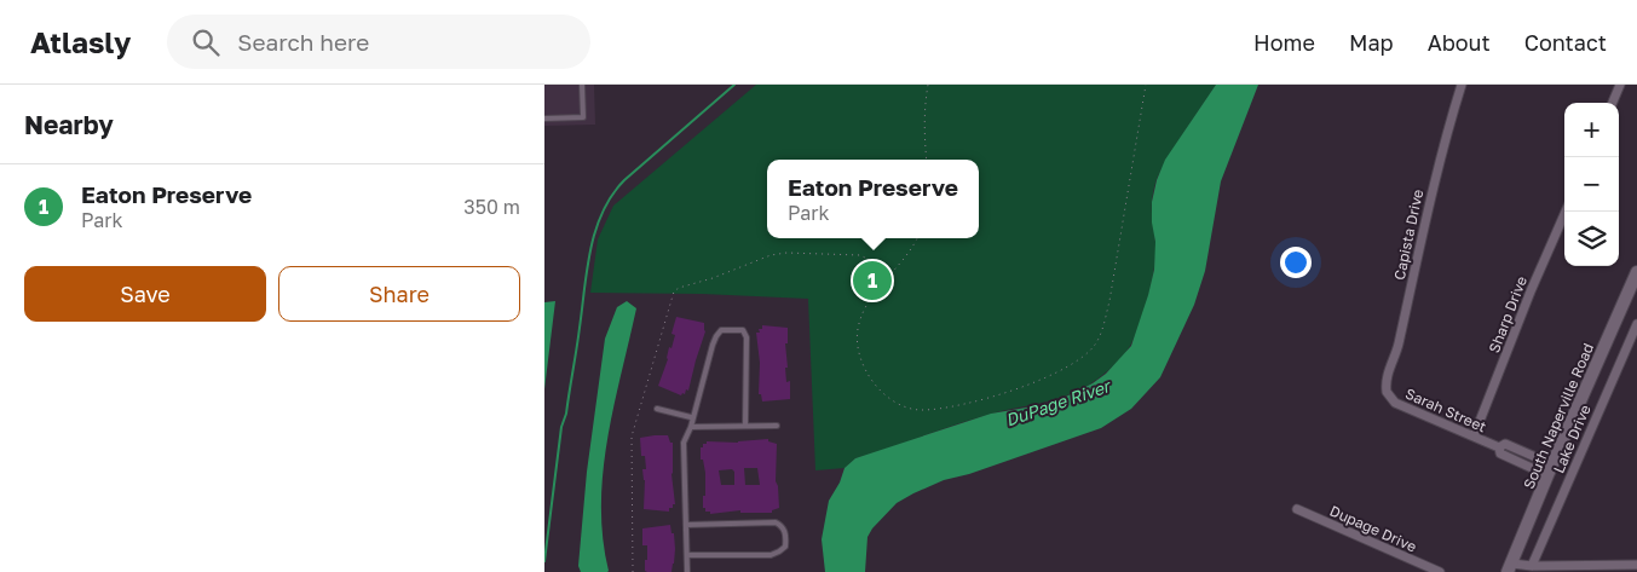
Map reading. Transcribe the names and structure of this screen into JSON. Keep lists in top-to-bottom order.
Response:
{
  "streets": {
    "main road": ["South Naperville Road"],
    "street": [
      "Capista Drive",
      "Sharp Drive",
      "Sarah Street",
      "Lake Drive",
      "Dupage Drive"
    ]
  },
  "crossings": [
    ["Capista Drive", "Sarah Street"],
    ["Sharp Drive", "Sarah Street"],
    ["Sarah Street", "South Naperville Road"]
  ],
  "water": ["DuPage River"],
  "page": {
    "header": "Atlasly",
    "search": "Search here",
    "nav": [
      "Home",
      "Map",
      "About",
      "Contact"
    ],
    "heading": "Nearby",
    "map_buttons": ["+", "−"],
    "popup": ["Eaton Preserve", "Park"],
    "list": [
      {
        "mark": "1",
        "name": "Eaton Preserve",
        "note": "Park",
        "value": "350 m"
      }
    ],
    "buttons": ["Save", "Share"],
    "pins": "1"
  }
}
